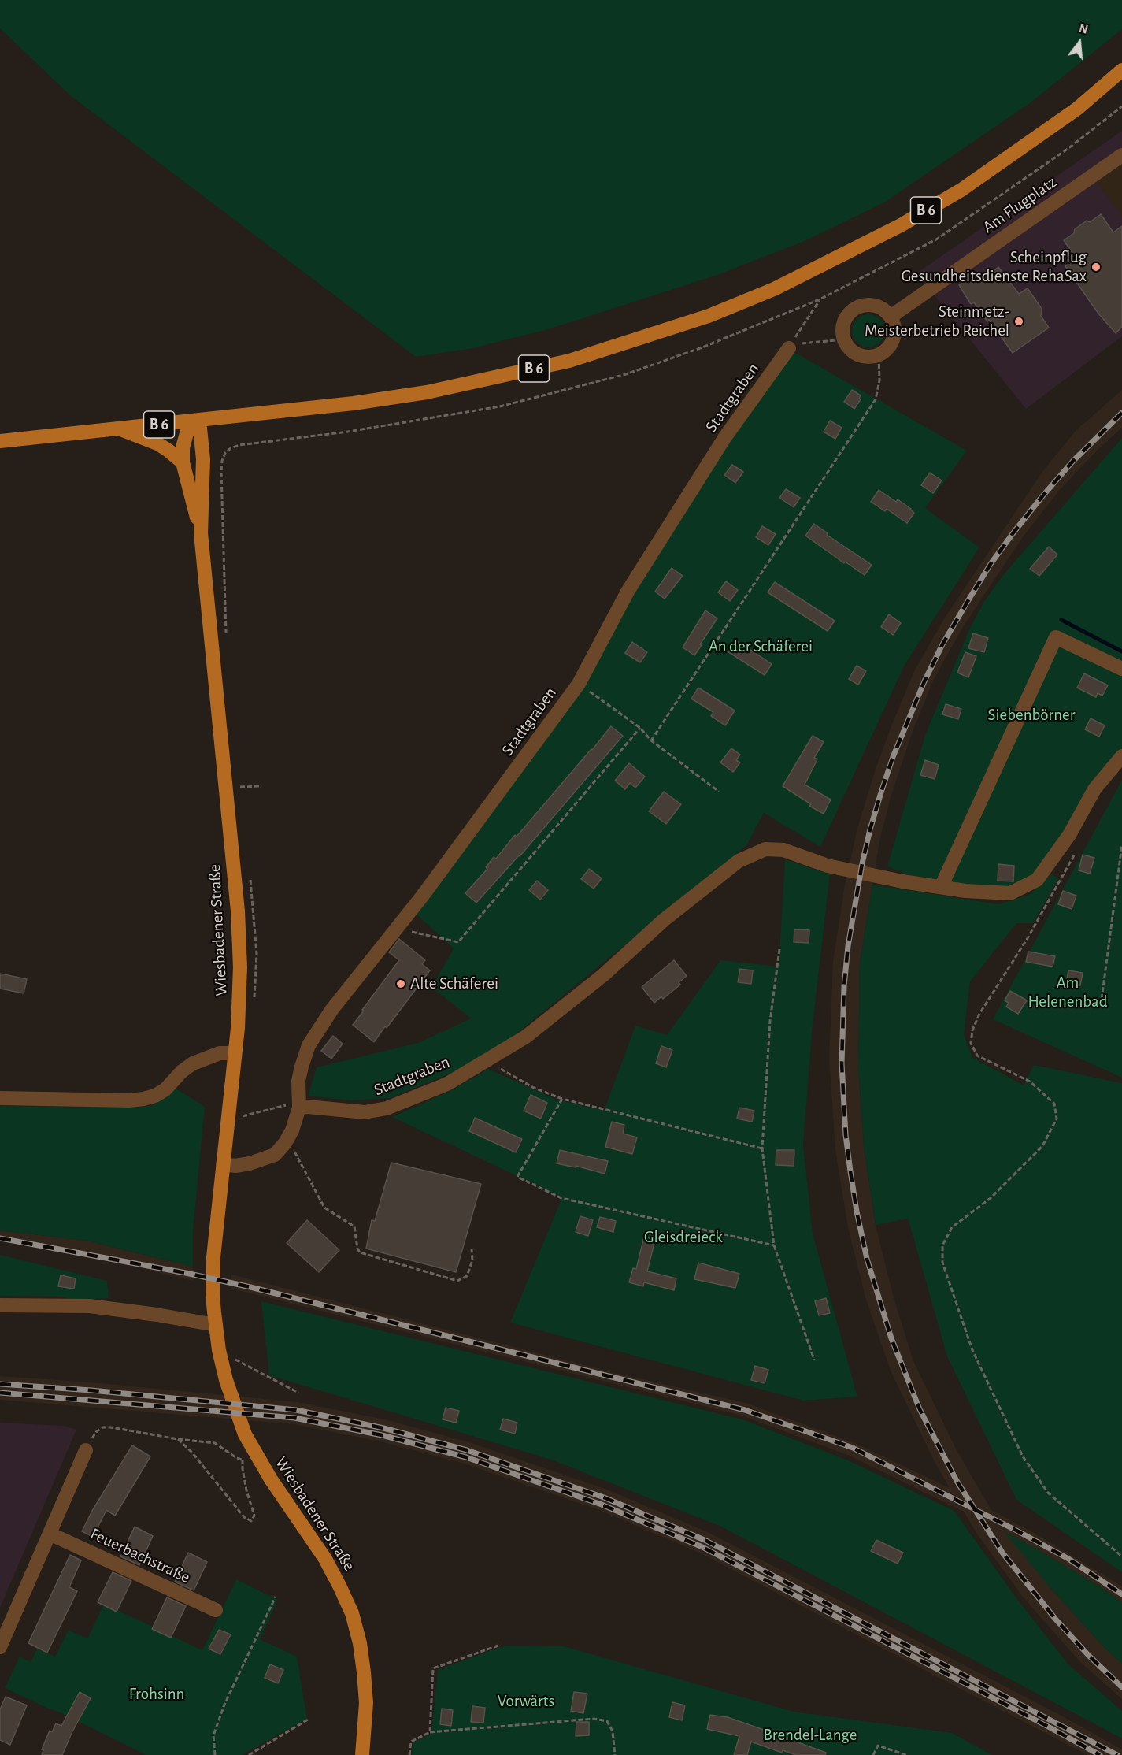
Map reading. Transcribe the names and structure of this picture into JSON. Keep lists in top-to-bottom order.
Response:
{
  "streets": {
    "main road": ["B 6", "Wiesbadener Straße"],
    "street": ["Am Flugplatz", "Stadtgraben", "Feuerbachstraße"]
  },
  "crossings": [
    ["B 6", "Wiesbadener Straße"],
    ["Stadtgraben", "Wiesbadener Straße"]
  ],
  "parks": [
    "An der Schäferei",
    "Siebenbörner",
    "Am Helenenbad",
    "Gleisdreieck",
    "Frohsinn",
    "Vorwärts",
    "Brendel-Lange"
  ],
  "places": ["Scheinpflug Gesundheitsdienste RehaSax", "Steinmetz- Meisterbetrieb Reichel", "Alte Schäferei"],
  "north": "top"
}
